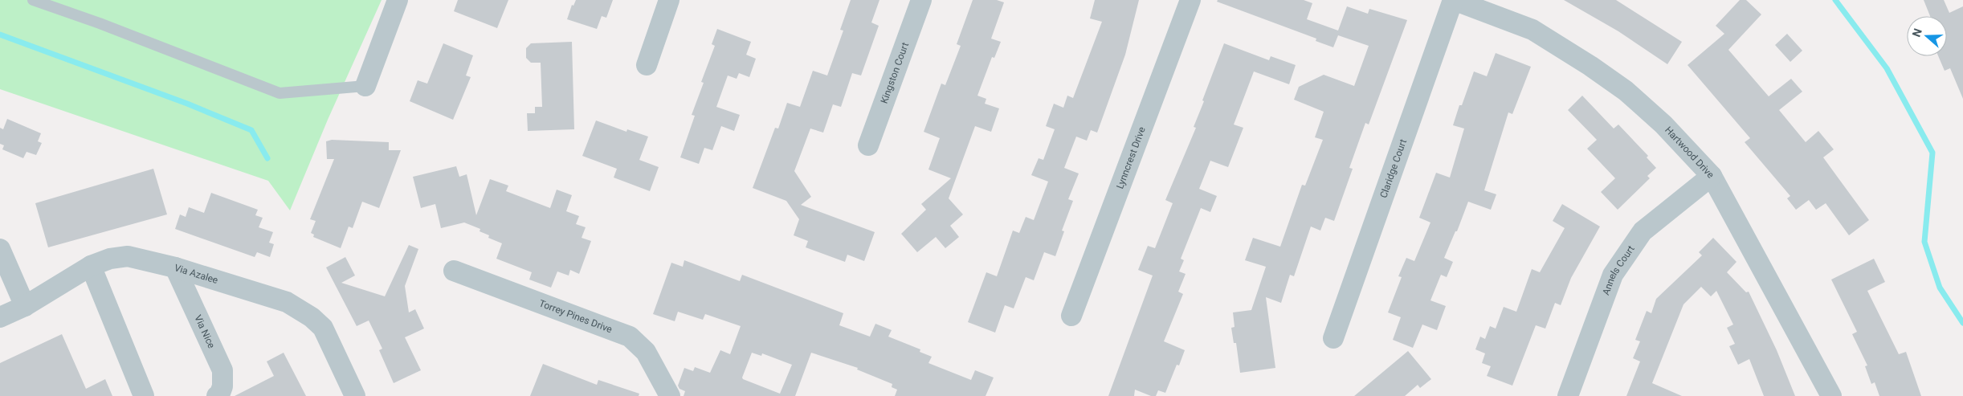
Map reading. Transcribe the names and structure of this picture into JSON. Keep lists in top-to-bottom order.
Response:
{
  "streets": {
    "street": [
      "Kingston Court",
      "Hartwood Drive",
      "Lynncrest Drive",
      "Claridge Court",
      "Annels Court",
      "Via Azalee",
      "Torrey Pines Drive",
      "Via Nice"
    ]
  },
  "crossings": [
    ["Hartwood Drive", "Claridge Court"],
    ["Hartwood Drive", "Annels Court"],
    ["Via Azalee", "Via Nice"]
  ],
  "north": "left"
}
